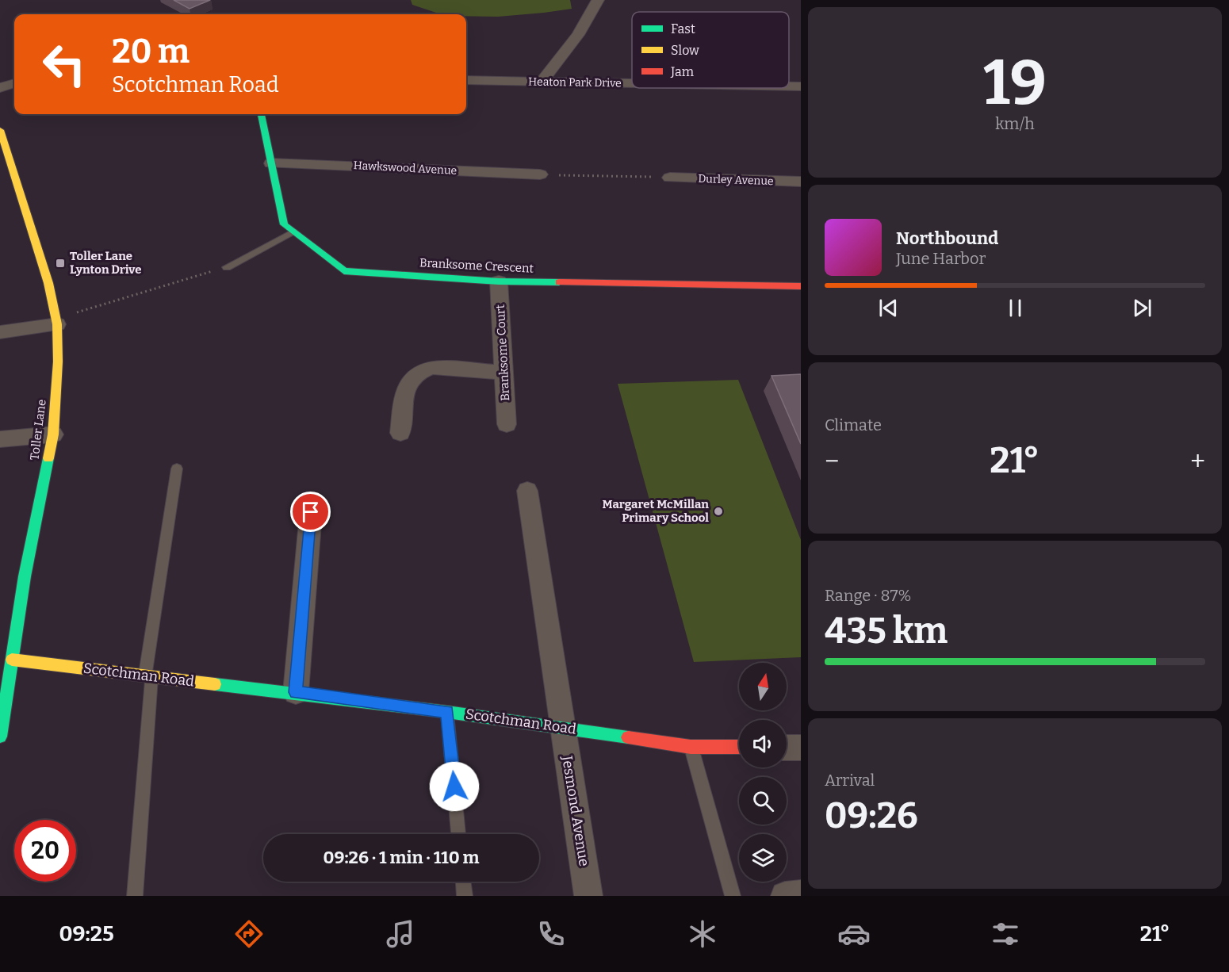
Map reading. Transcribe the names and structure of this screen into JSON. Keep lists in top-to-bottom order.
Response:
{
  "streets": {
    "street": [
      "Heaton Park Drive",
      "Hawkswood Avenue",
      "Durley Avenue",
      "Branksome Crescent",
      "Branksome Court",
      "Toller Lane",
      "Scotchman Road",
      "Jesmond Avenue"
    ]
  },
  "crossings": [
    ["Hawkswood Avenue", "Branksome Crescent"],
    ["Branksome Crescent", "Branksome Court"],
    ["Toller Lane", "Scotchman Road"],
    ["Scotchman Road", "Jesmond Avenue"]
  ],
  "places": {
    "transit": ["Toller Lane Lynton Drive"],
    "other": ["Margaret McMillan Primary School"]
  },
  "legend": ["Fast", "Slow", "Jam"],
  "north": "top",
  "page": {
    "tile": [
      ["19", "km/h"],
      "Climate",
      ["Range · 87%", "435 km"],
      ["Arrival", "09:26"]
    ],
    "turn": ["20 m", "Scotchman Road"],
    "song": ["Northbound", "June Harbor"],
    "heat": ["−", "21°", "+"],
    "limit": "20",
    "trip": "09:26 · 1 min · 110 m",
    "tabs": ["09:25", "21°"]
  }
}
